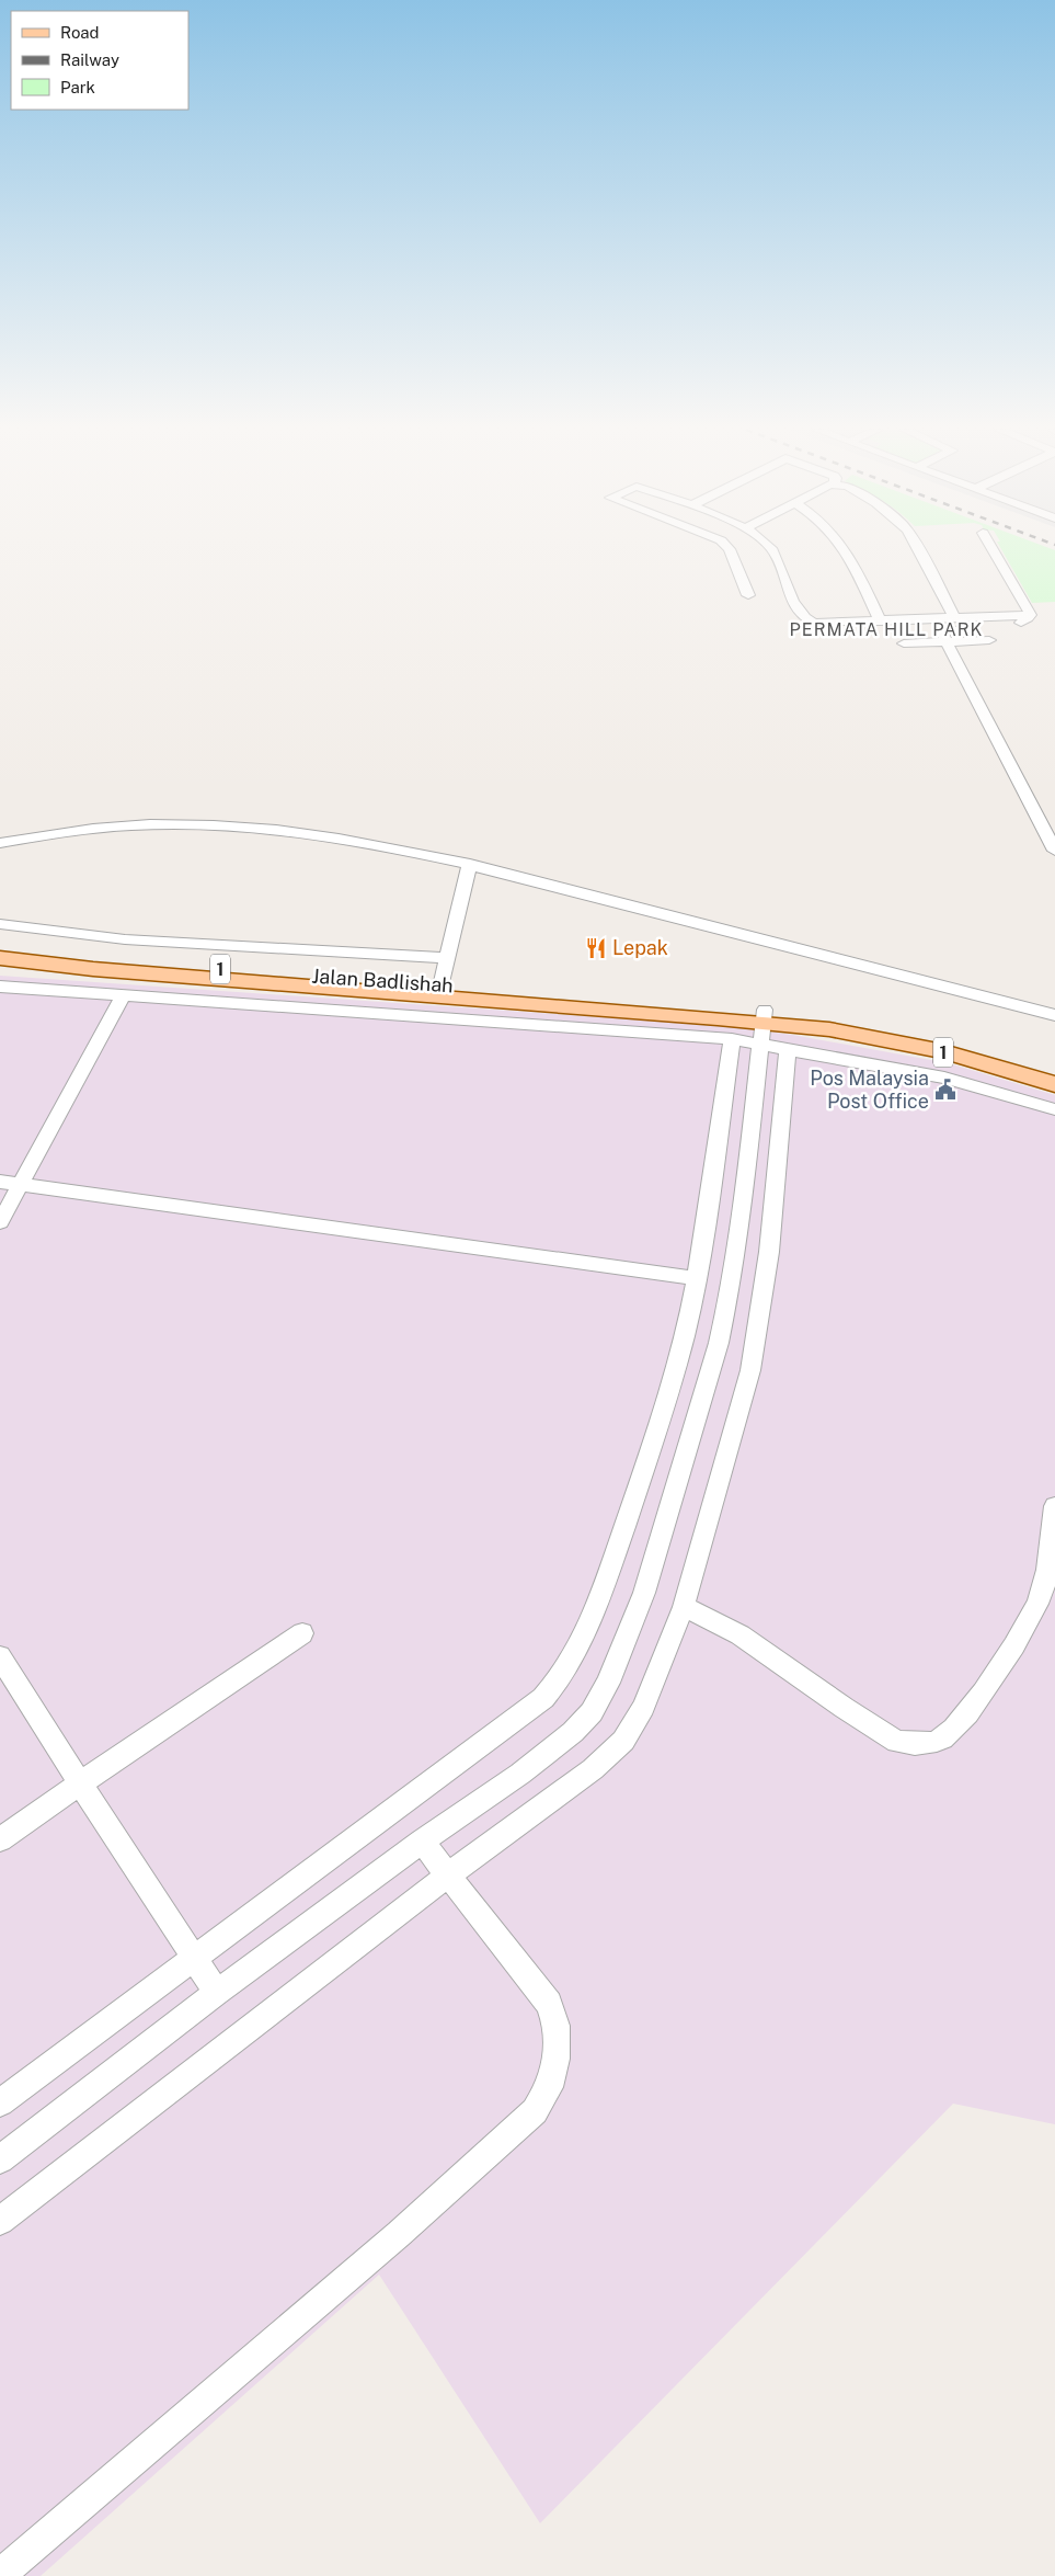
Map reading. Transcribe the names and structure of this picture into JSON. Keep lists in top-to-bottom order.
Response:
{
  "streets": {
    "main road": ["1", "Jalan Badlishah"]
  },
  "crossings": [
    ["1", "Jalan Badlishah"]
  ],
  "districts": ["PERMATA HILL PARK"],
  "places": {
    "restaurant": ["Lepak"],
    "public building": ["Pos Malaysia Post Office"]
  },
  "legend": ["Road", "Railway", "Park"]
}
